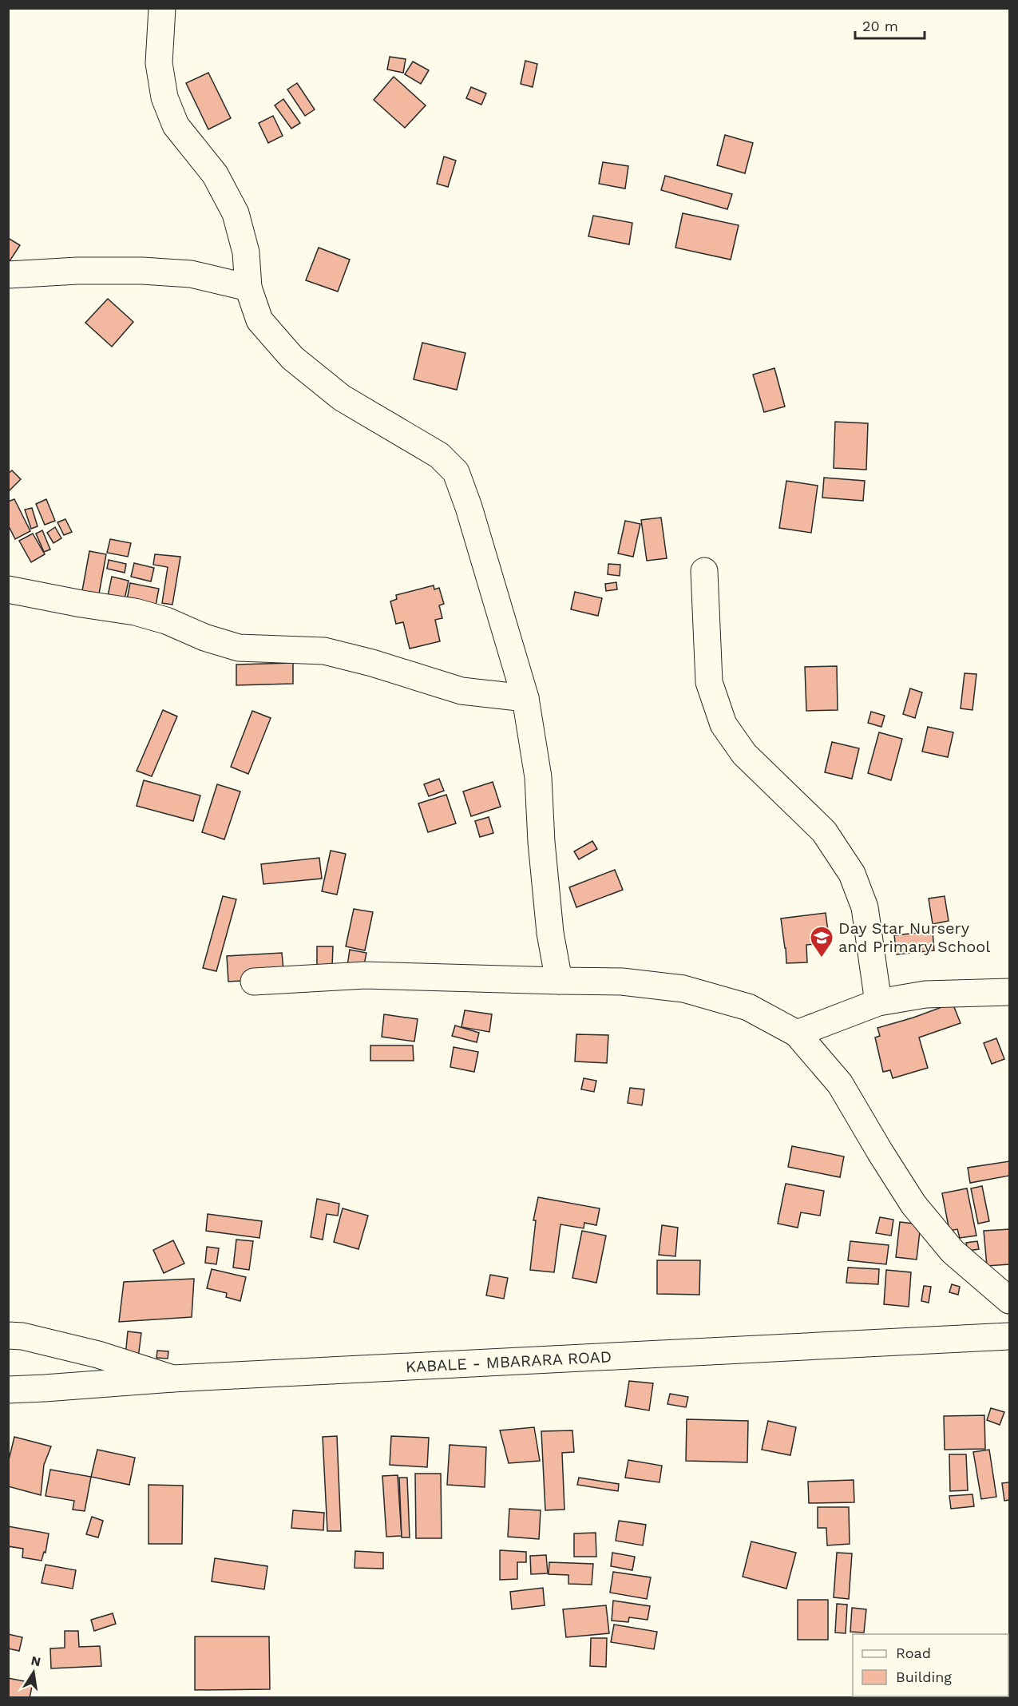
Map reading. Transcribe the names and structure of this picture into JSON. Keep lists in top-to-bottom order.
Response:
{
  "streets": {
    "street": ["KABALE - MBARARA ROAD"]
  },
  "places": {
    "school or university": ["Day Star Nursery and Primary School"]
  },
  "legend": ["Road", "Building"],
  "scale_bar": "20 m",
  "north": "top"
}
